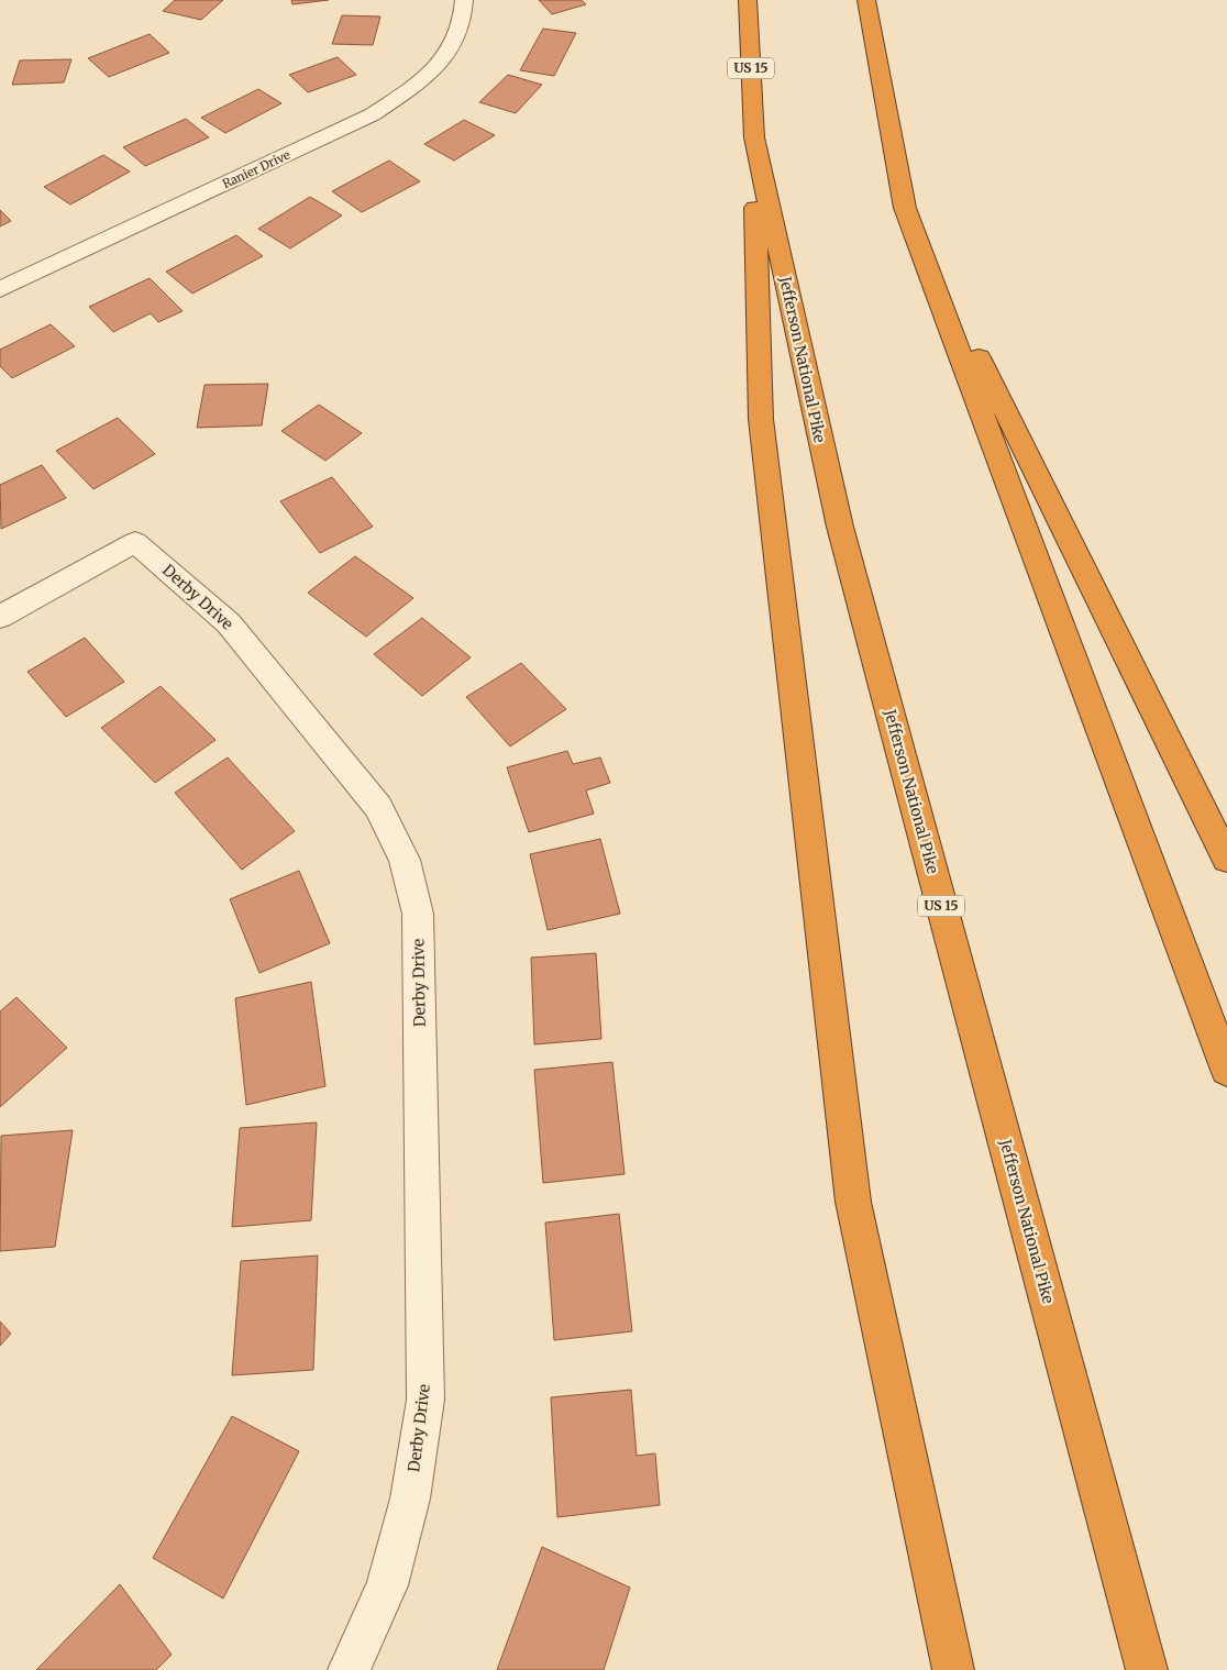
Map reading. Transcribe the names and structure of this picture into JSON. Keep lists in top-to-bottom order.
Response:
{
  "streets": {
    "highway": ["US 15", "Jefferson National Pike"],
    "street": ["Ranier Drive", "Derby Drive"]
  }
}
